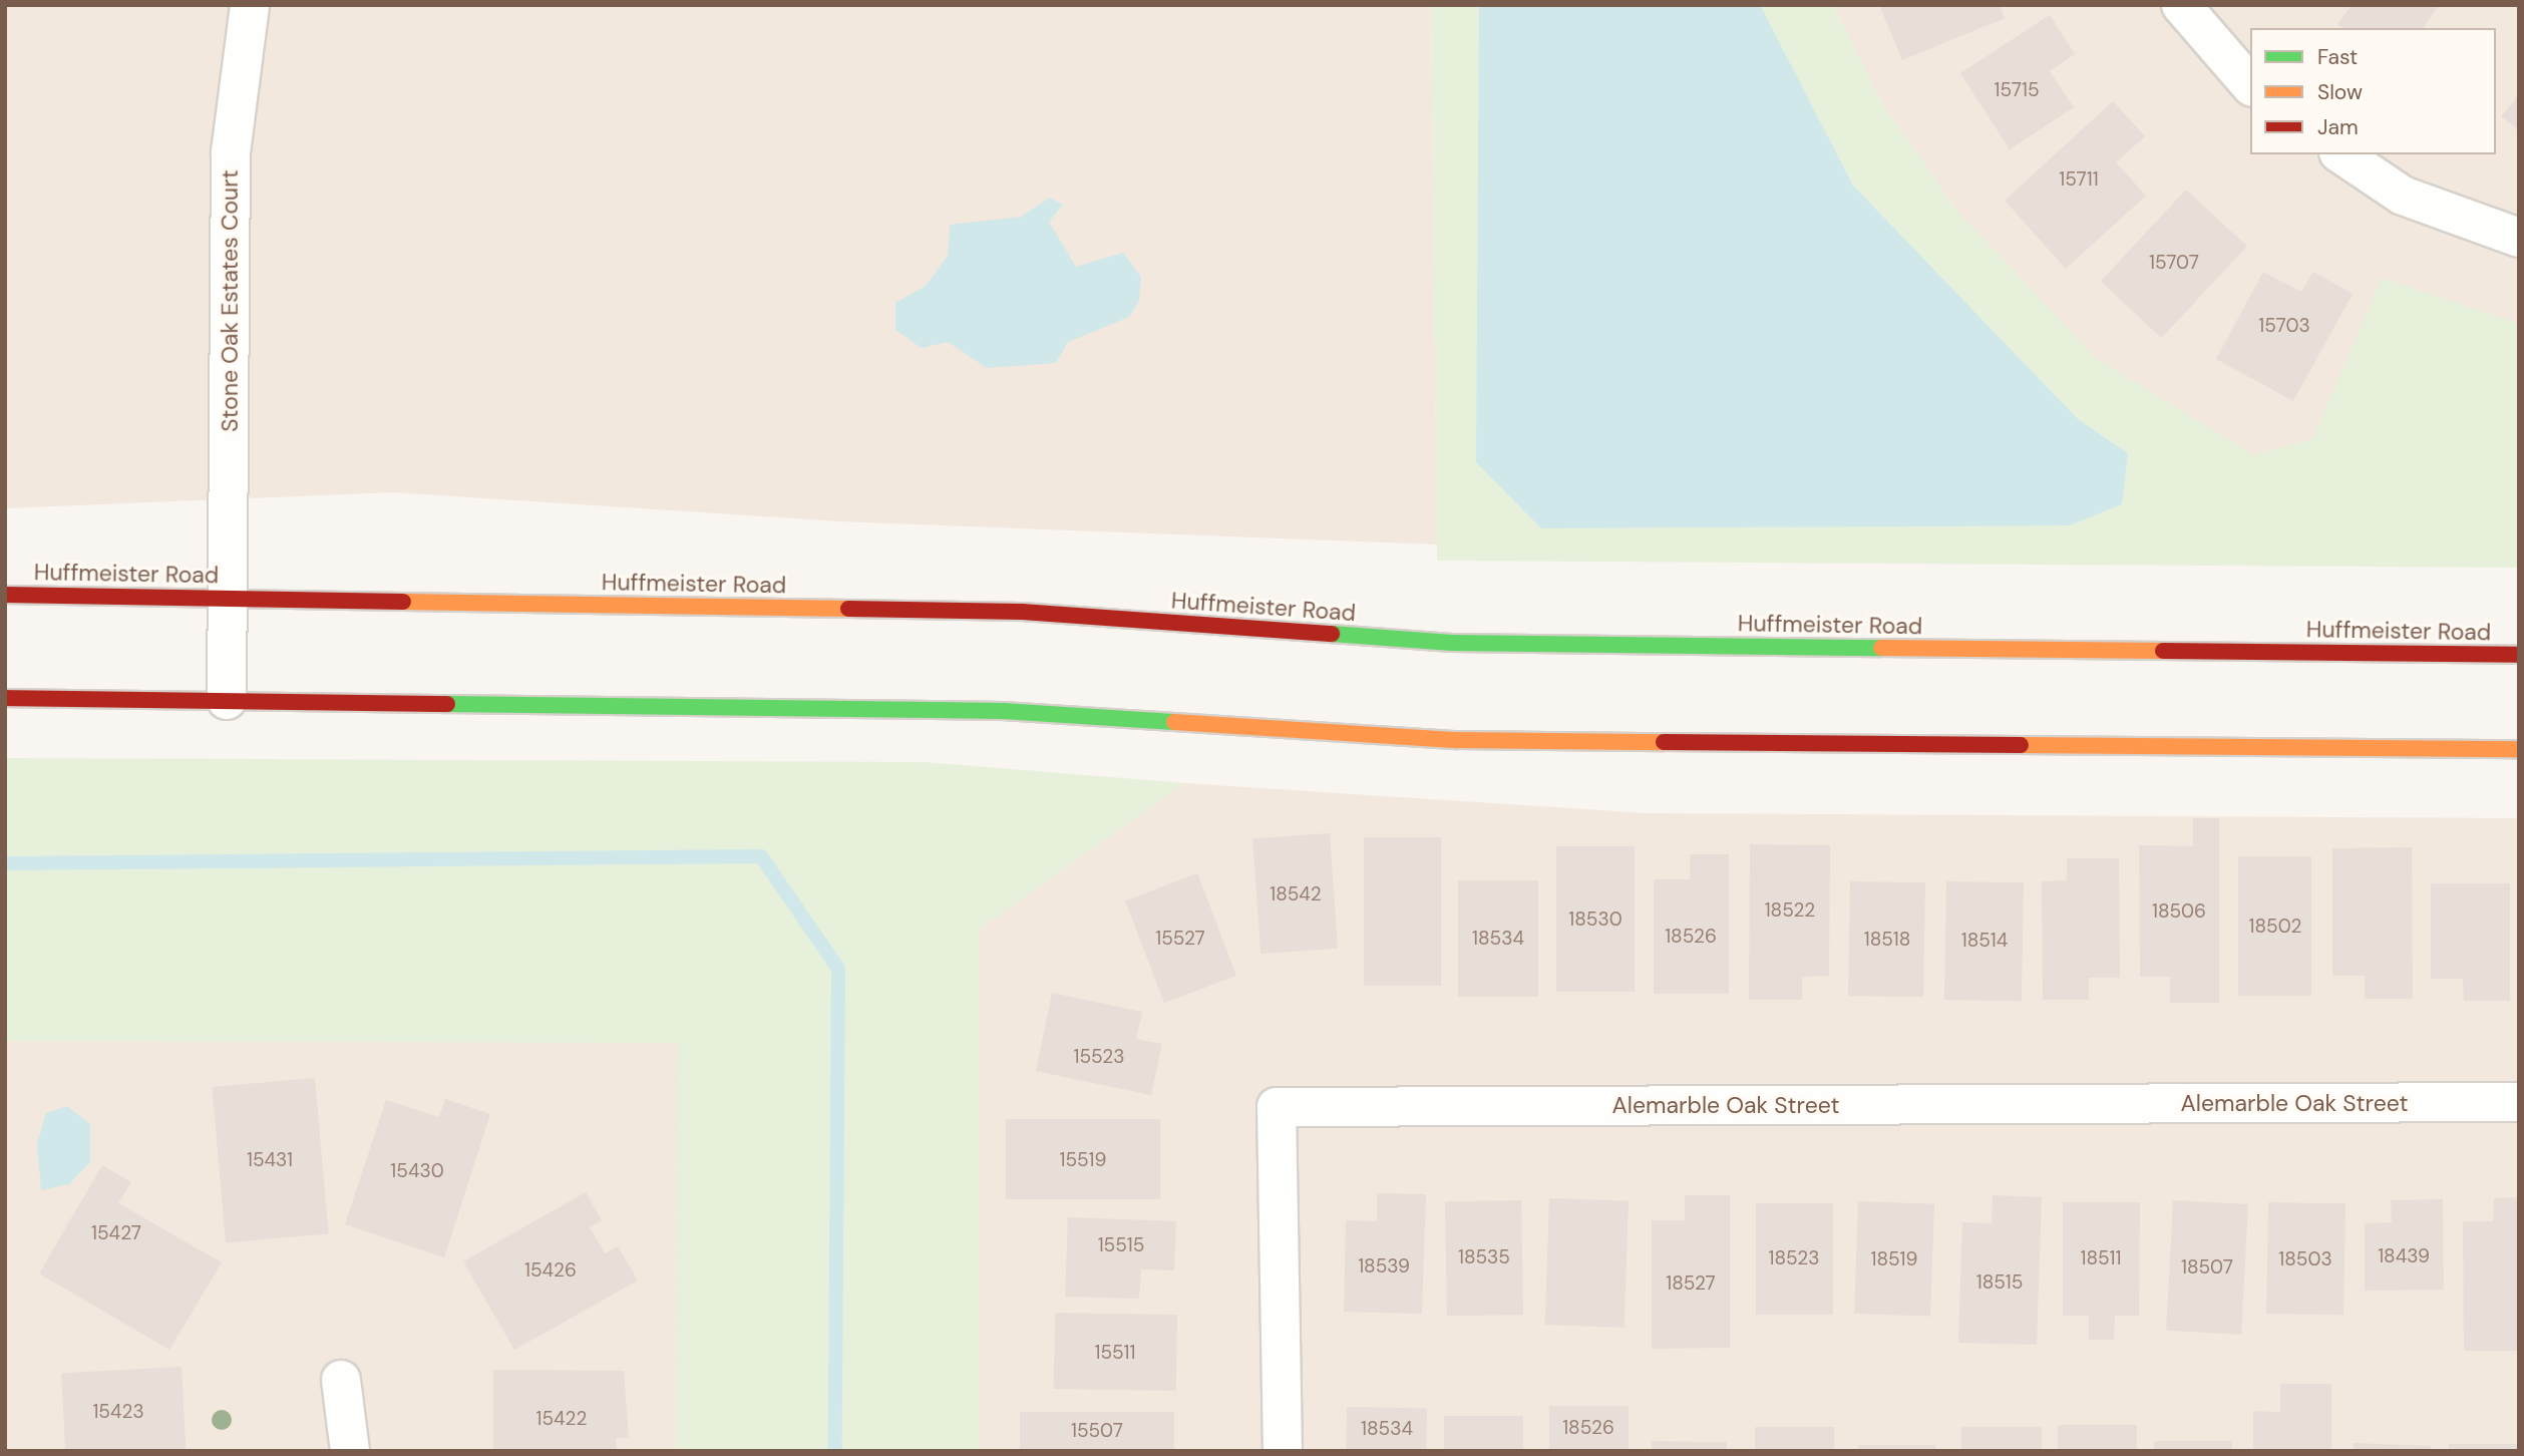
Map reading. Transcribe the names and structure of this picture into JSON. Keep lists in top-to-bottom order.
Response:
{
  "streets": {
    "main road": ["Huffmeister Road"],
    "street": ["Stone Oak Estates Court", "Alemarble Oak Street"]
  },
  "crossings": [
    ["Stone Oak Estates Court", "Huffmeister Road"]
  ],
  "house_numbers": [
    "15715",
    "15711",
    "15707",
    "15703",
    "18542",
    "18522",
    "18506",
    "18530",
    "18502",
    "18526",
    "15527",
    "18534",
    "18518",
    "18514",
    "15523",
    "15431",
    "15519",
    "15430",
    "15427",
    "15515",
    "18439",
    "18535",
    "18523",
    "18511",
    "18519",
    "18503",
    "18539",
    "18507",
    "15426",
    "18515",
    "18527",
    "15511",
    "15423",
    "15422",
    "18526",
    "18534",
    "15507"
  ],
  "legend": ["Fast", "Slow", "Jam"]
}
